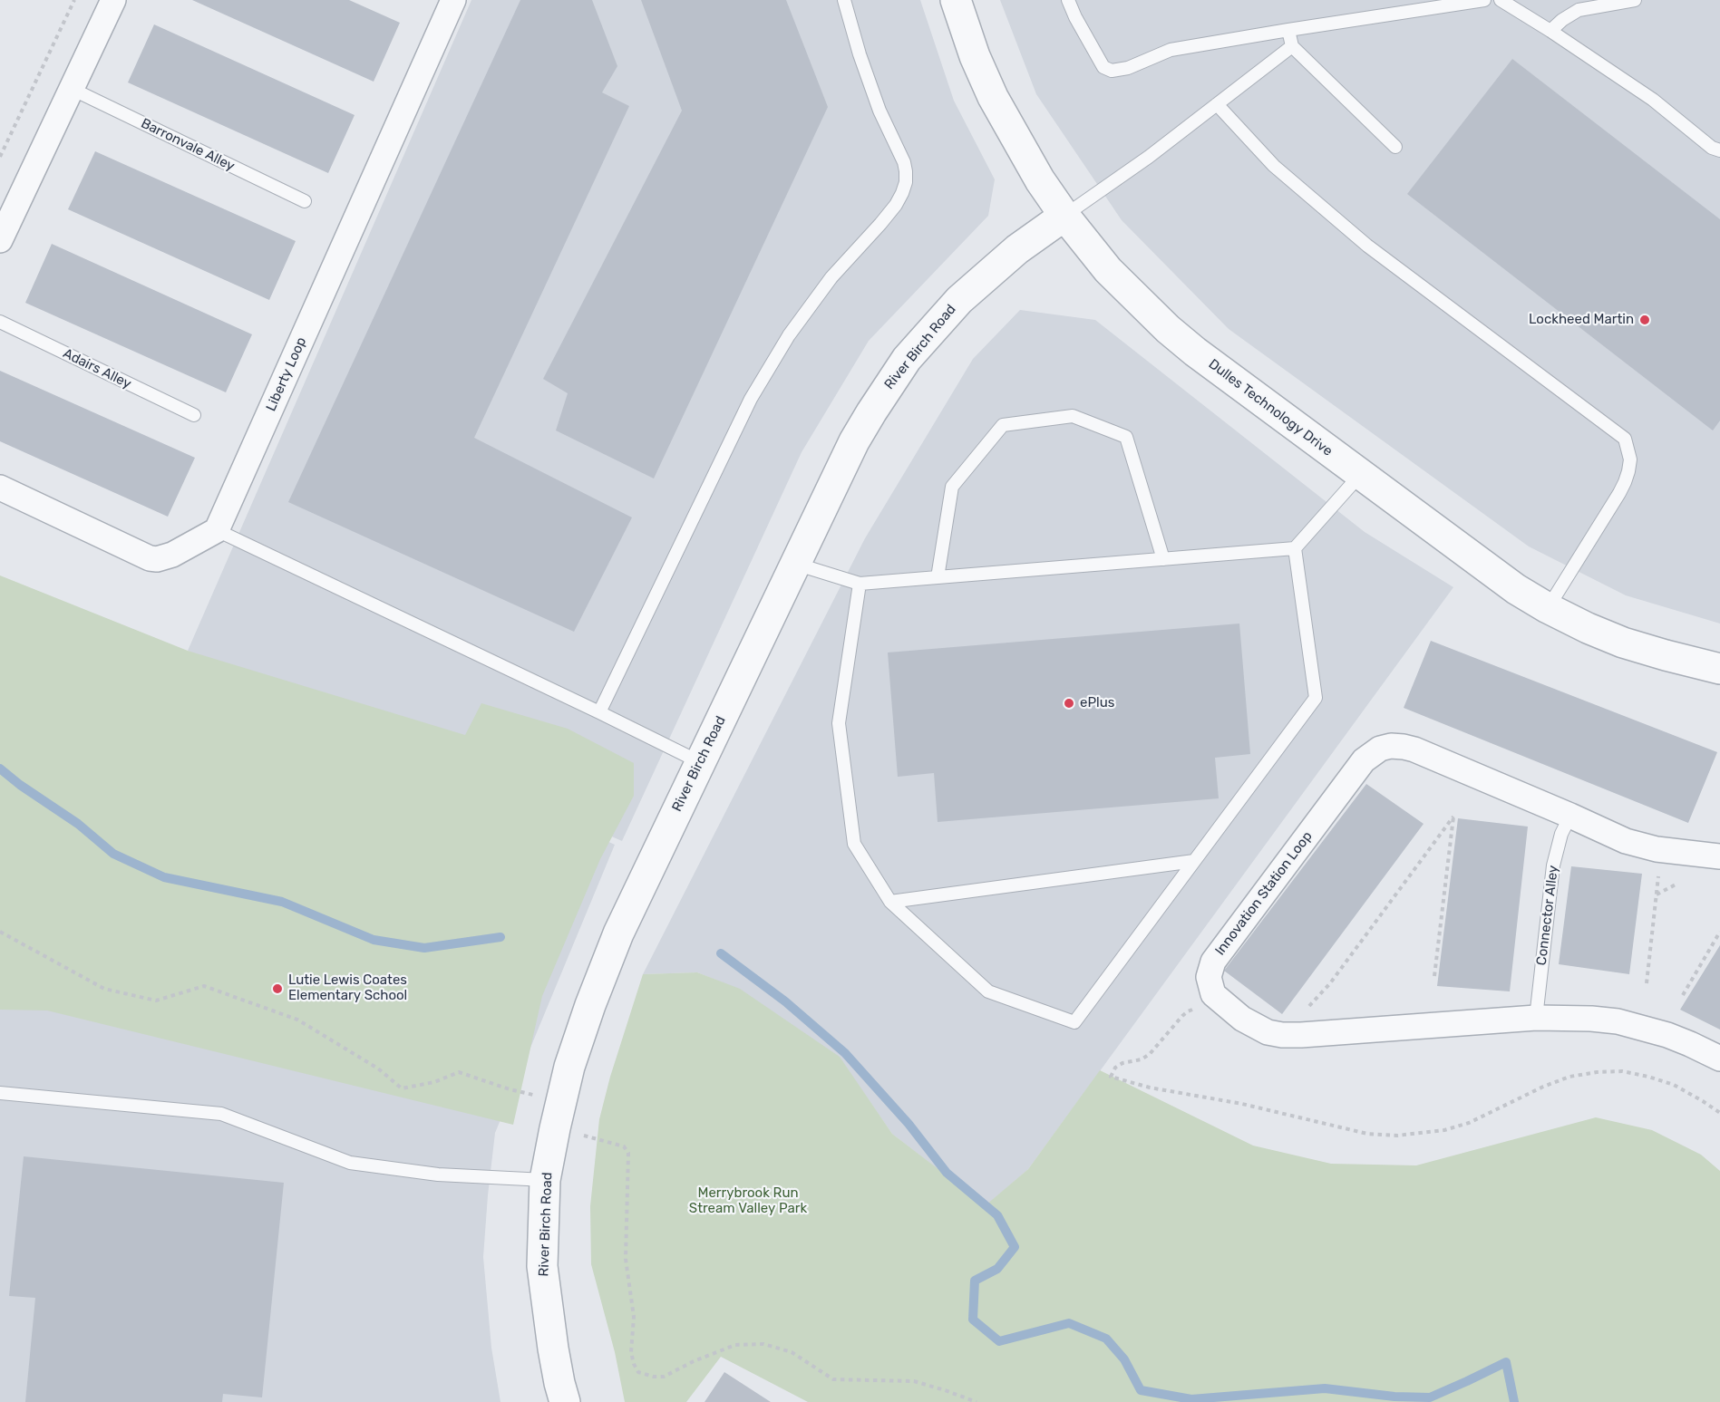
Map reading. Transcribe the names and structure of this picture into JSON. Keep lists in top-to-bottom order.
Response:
{
  "streets": {
    "street": [
      "River Birch Road",
      "Liberty Loop",
      "Dulles Technology Drive",
      "Innovation Station Loop"
    ],
    "lane": ["Barronvale Alley", "Adairs Alley", "Connector Alley"]
  },
  "crossings": [
    ["River Birch Road", "Dulles Technology Drive"],
    ["Innovation Station Loop", "Connector Alley"]
  ],
  "parks": ["Merrybrook Run Stream Valley Park"],
  "places": ["Lockheed Martin", "ePlus", "Lutie Lewis Coates Elementary School"]
}
